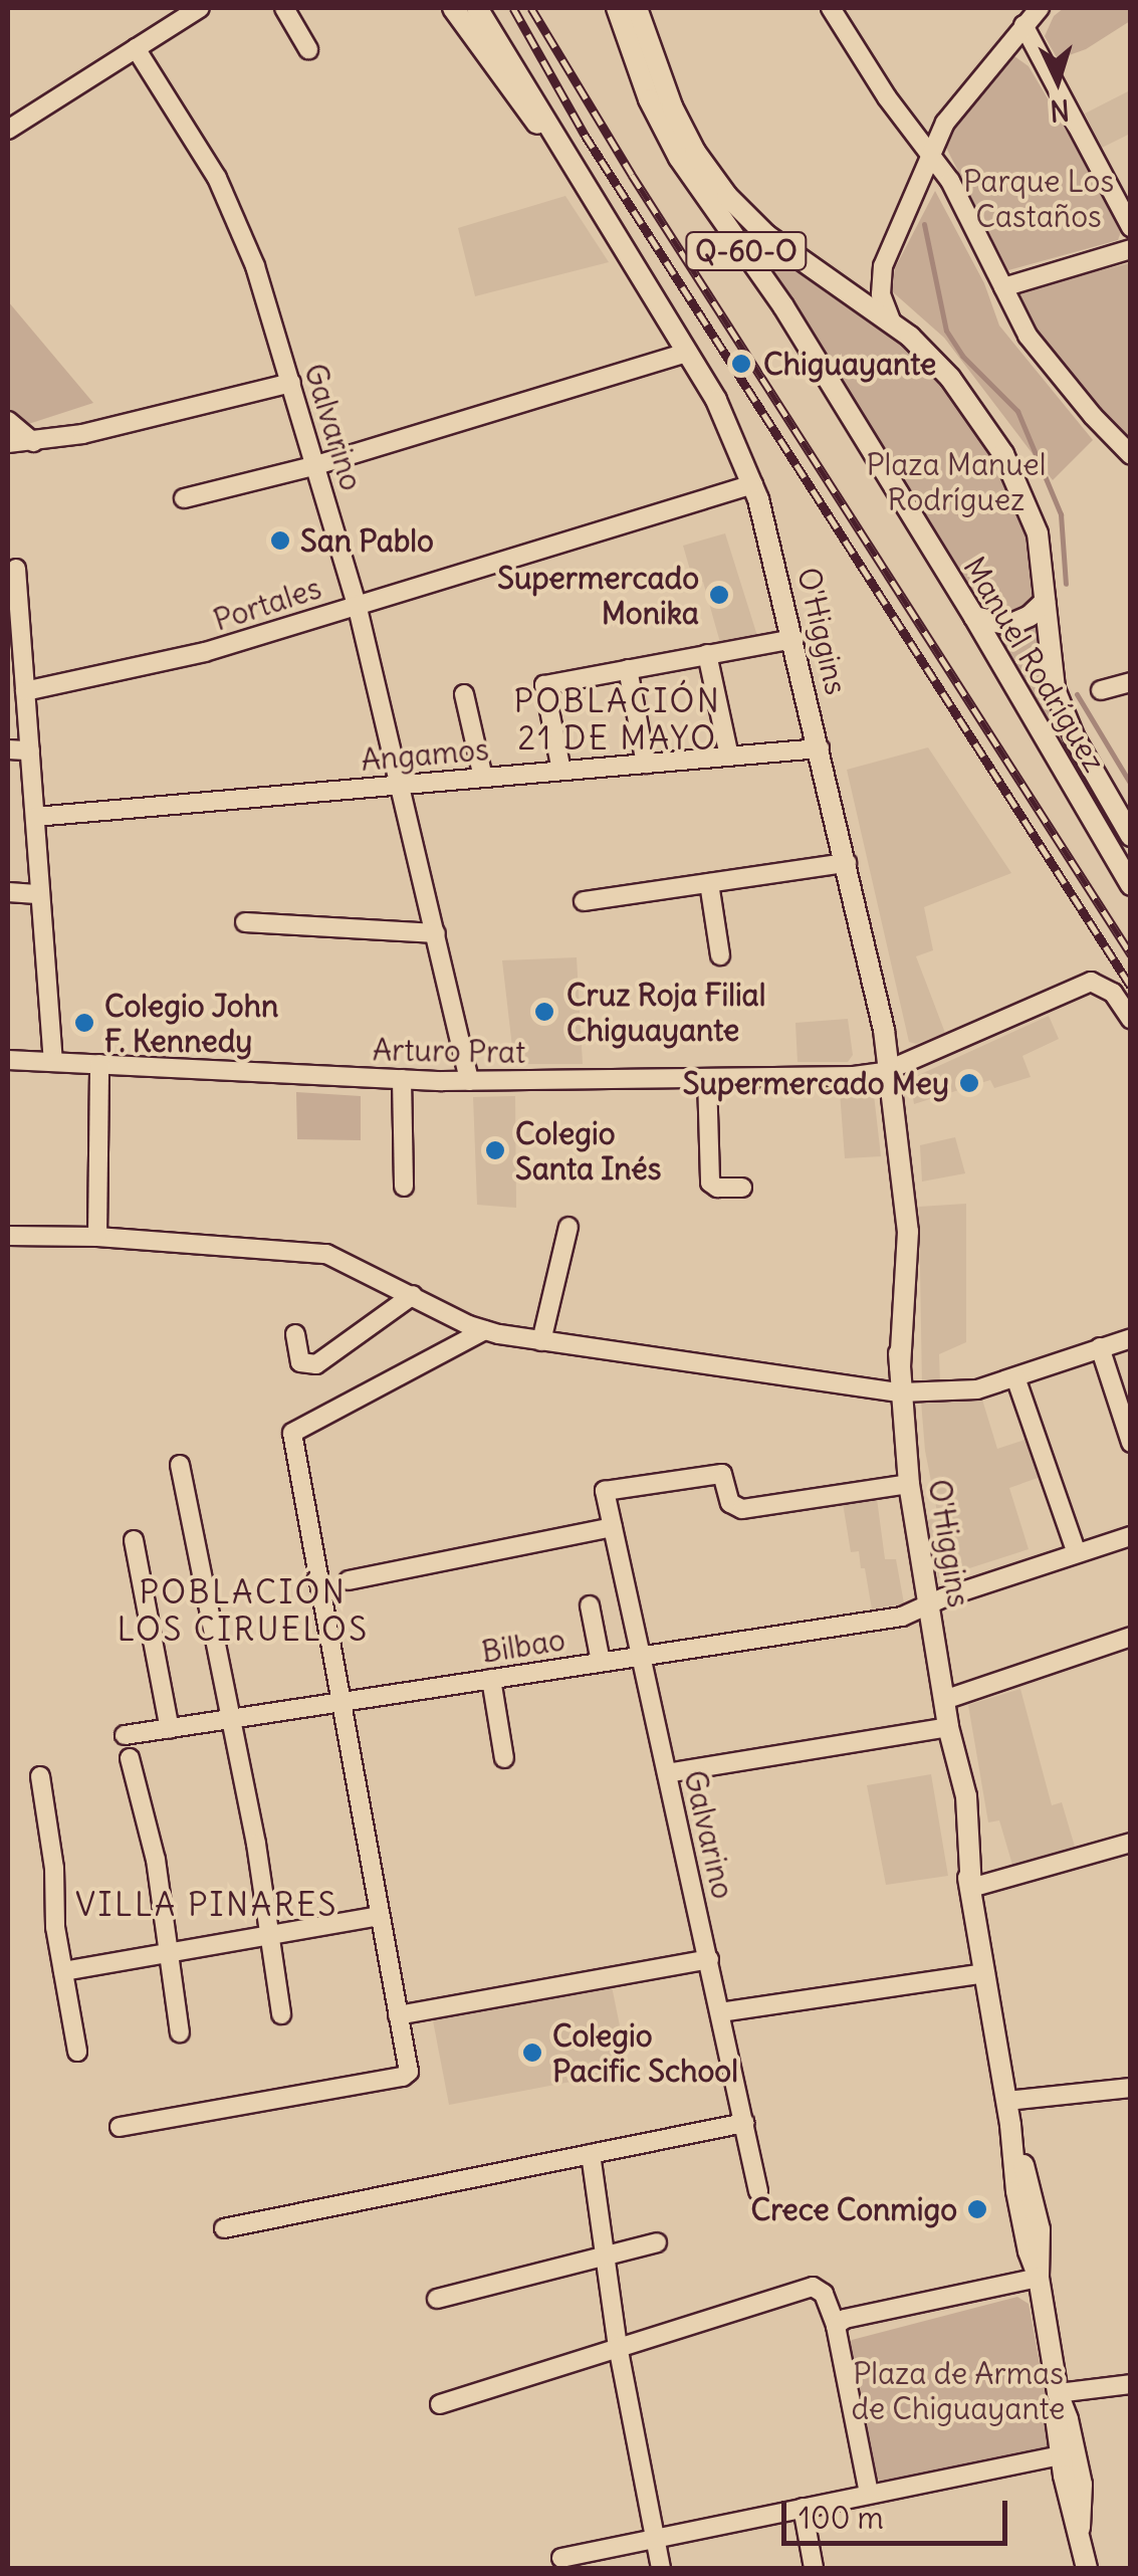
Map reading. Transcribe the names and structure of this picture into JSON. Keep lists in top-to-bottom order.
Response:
{
  "streets": {
    "main road": ["Q-60-O", "O'Higgins", "Manuel Rodríguez"],
    "street": [
      "Galvarino",
      "Portales",
      "Angamos",
      "Arturo Prat",
      "Bilbao"
    ]
  },
  "crossings": [
    ["Galvarino", "Portales"],
    ["Galvarino", "O'Higgins"],
    ["Galvarino", "Angamos"],
    ["Galvarino", "Arturo Prat"],
    ["Galvarino", "Bilbao"],
    ["Portales", "O'Higgins"],
    ["O'Higgins", "Angamos"],
    ["O'Higgins", "Arturo Prat"],
    ["O'Higgins", "Bilbao"]
  ],
  "districts": ["POBLACIÓN 21 DE MAYO", "POBLACIÓN LOS CIRUELOS", "VILLA PINARES"],
  "parks": ["Parque Los Castaños", "Plaza Manuel Rodríguez", "Plaza de Armas de Chiguayante"],
  "places": [
    "Chiguayante",
    "San Pablo",
    "Supermercado Monika",
    "Cruz Roja Filial Chiguayante",
    "Colegio John F. Kennedy",
    "Supermercado Mey",
    "Colegio Santa Inés",
    "Colegio Pacific School",
    "Crece Conmigo"
  ],
  "scale_bar": "100 m",
  "north": "bottom"
}
